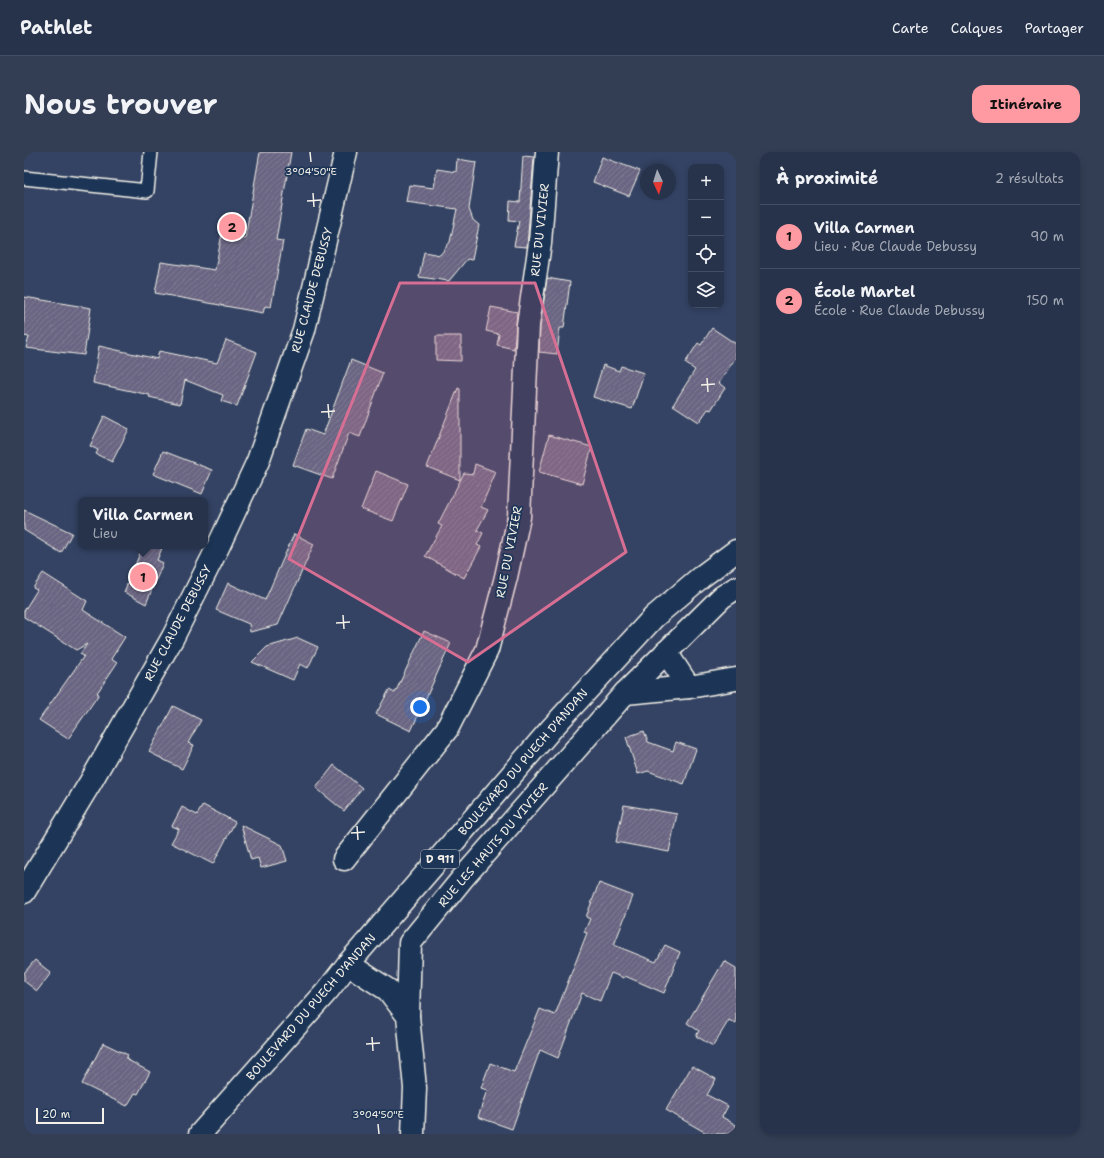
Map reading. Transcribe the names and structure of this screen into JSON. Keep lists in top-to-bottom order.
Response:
{
  "streets": {
    "street": [
      "RUE DU VIVIER",
      "RUE CLAUDE DEBUSSY",
      "BOULEVARD DU PUECH D'ANDAN",
      "RUE LES HAUTS DU VIVIER",
      "D 911"
    ]
  },
  "scale_bar": "20 m",
  "north": "bottom",
  "page": {
    "header": "Pathlet",
    "nav": ["Carte", "Calques", "Partager"],
    "title": "Nous trouver",
    "buttons": "Itinéraire",
    "heading": ["À proximité", "2 résultats"],
    "map_buttons": ["+", "−"],
    "list": [
      {
        "mark": "1",
        "name": "Villa Carmen",
        "note": "Lieu · Rue Claude Debussy",
        "value": "90 m"
      },
      {
        "mark": "2",
        "name": "École Martel",
        "note": "École · Rue Claude Debussy",
        "value": "150 m"
      }
    ],
    "pins": ["2", "1"],
    "popup": ["Villa Carmen", "Lieu"],
    "scale": "20 m"
  },
  "coordinates": ["3°04'50\"E"]
}
